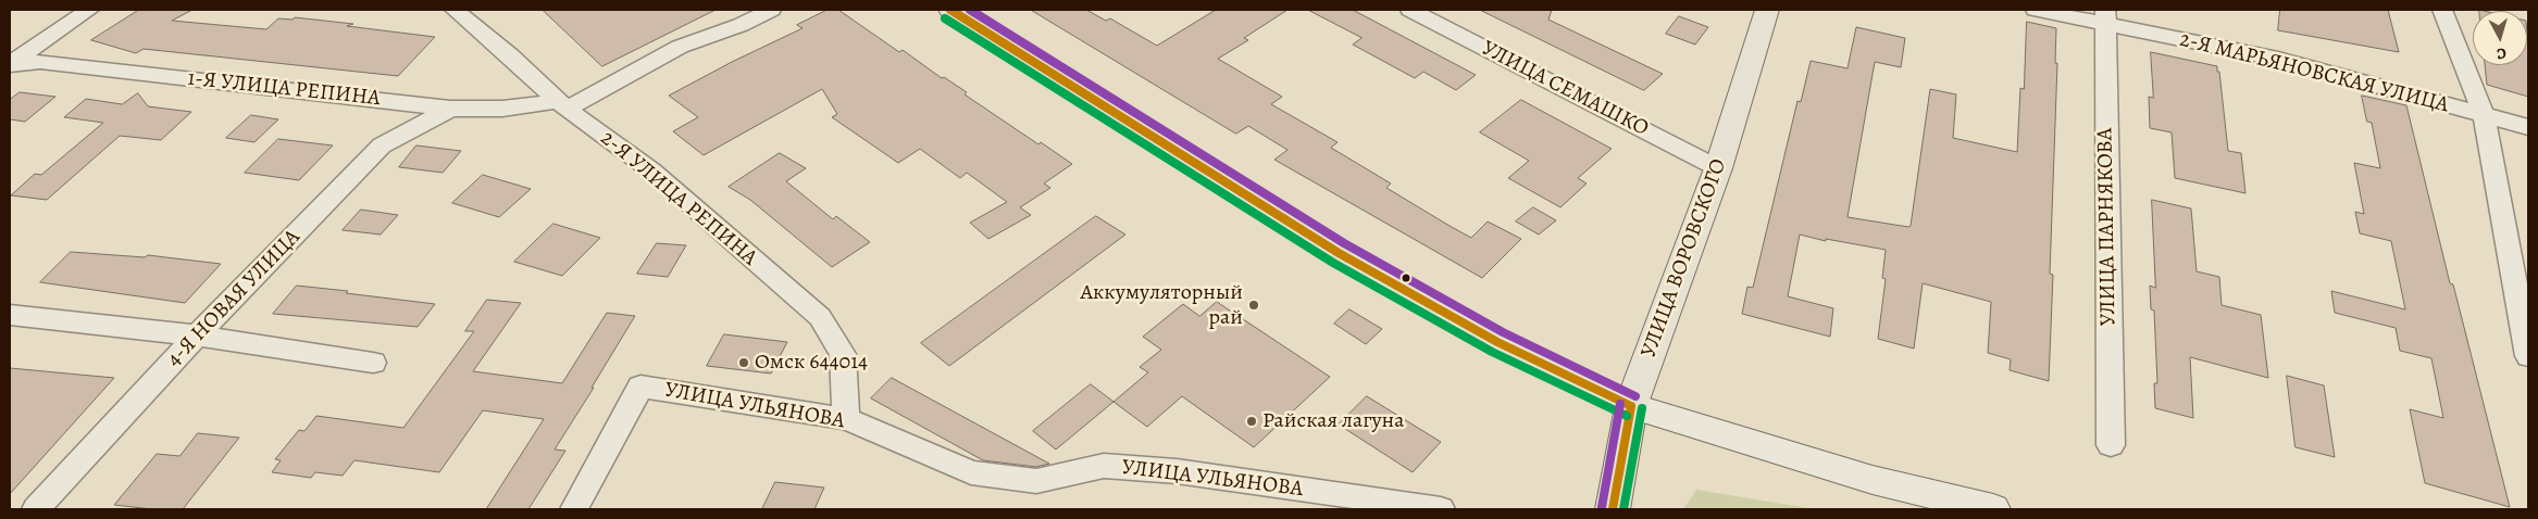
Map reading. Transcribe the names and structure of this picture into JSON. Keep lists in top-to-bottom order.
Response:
{
  "streets": {
    "main road": ["УЛИЦА ВОРОВСКОГО"],
    "street": [
      "2-Я МАРЬЯНОВСКАЯ УЛИЦА",
      "1-Я УЛИЦА РЕПИНА",
      "УЛИЦА СЕМАШКО",
      "2-Я УЛИЦА РЕПИНА",
      "УЛИЦА ПАРНЯКОВА",
      "4-Я НОВАЯ УЛИЦА",
      "УЛИЦА УЛЬЯНОВА"
    ]
  },
  "crossings": [
    ["2-Я МАРЬЯНОВСКАЯ УЛИЦА", "УЛИЦА ПАРНЯКОВА"],
    ["1-Я УЛИЦА РЕПИНА", "2-Я УЛИЦА РЕПИНА"],
    ["1-Я УЛИЦА РЕПИНА", "4-Я НОВАЯ УЛИЦА"],
    ["УЛИЦА СЕМАШКО", "УЛИЦА ВОРОВСКОГО"],
    ["2-Я УЛИЦА РЕПИНА", "УЛИЦА УЛЬЯНОВА"]
  ],
  "places": ["Аккумуляторный рай", "Омск 644014", "Райская лагуна"],
  "north": "bottom"
}
